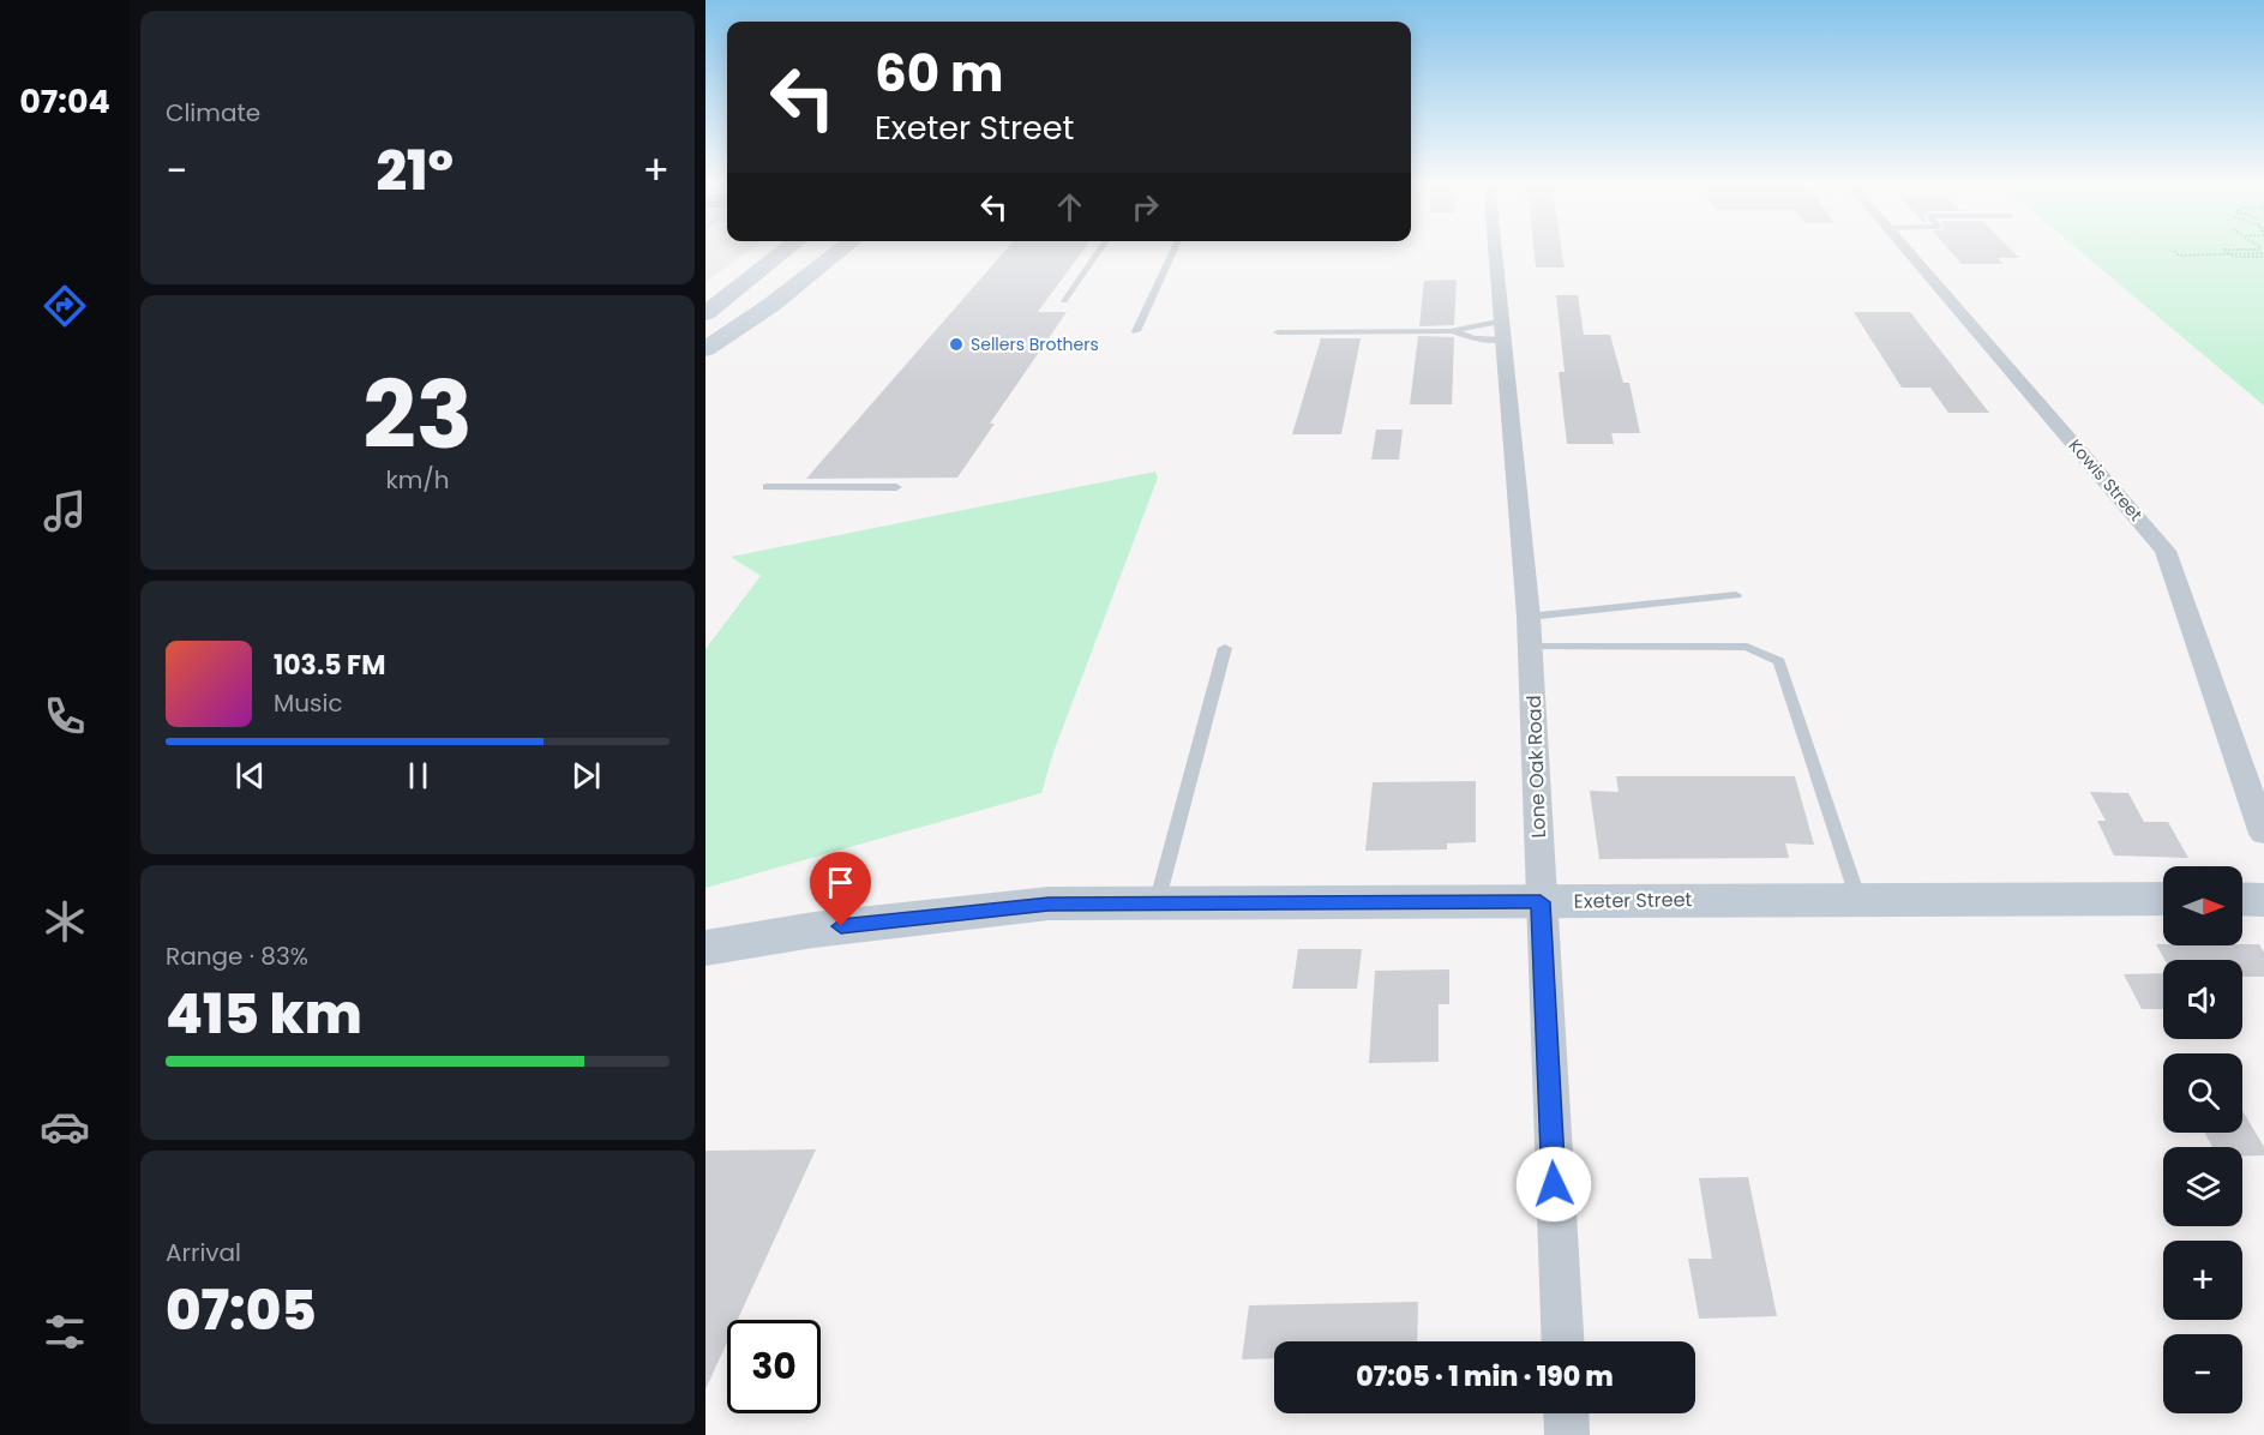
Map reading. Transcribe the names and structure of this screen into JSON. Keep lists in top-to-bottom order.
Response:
{
  "streets": {
    "main road": ["Exeter Street"],
    "street": ["Kowis Street", "Lone Oak Road"]
  },
  "crossings": [
    ["Lone Oak Road", "Exeter Street"]
  ],
  "places": ["Sellers Brothers"],
  "north": "right",
  "page": {
    "tabs": "07:04",
    "tile": [
      "Climate",
      ["23", "km/h"],
      ["Range · 83%", "415 km"],
      ["Arrival", "07:05"]
    ],
    "turn": ["60 m", "Exeter Street"],
    "heat": ["−", "21°", "+"],
    "song": ["103.5 FM", "Music"],
    "map_buttons": ["+", "−"],
    "limit": "30",
    "trip": "07:05 · 1 min · 190 m"
  }
}
